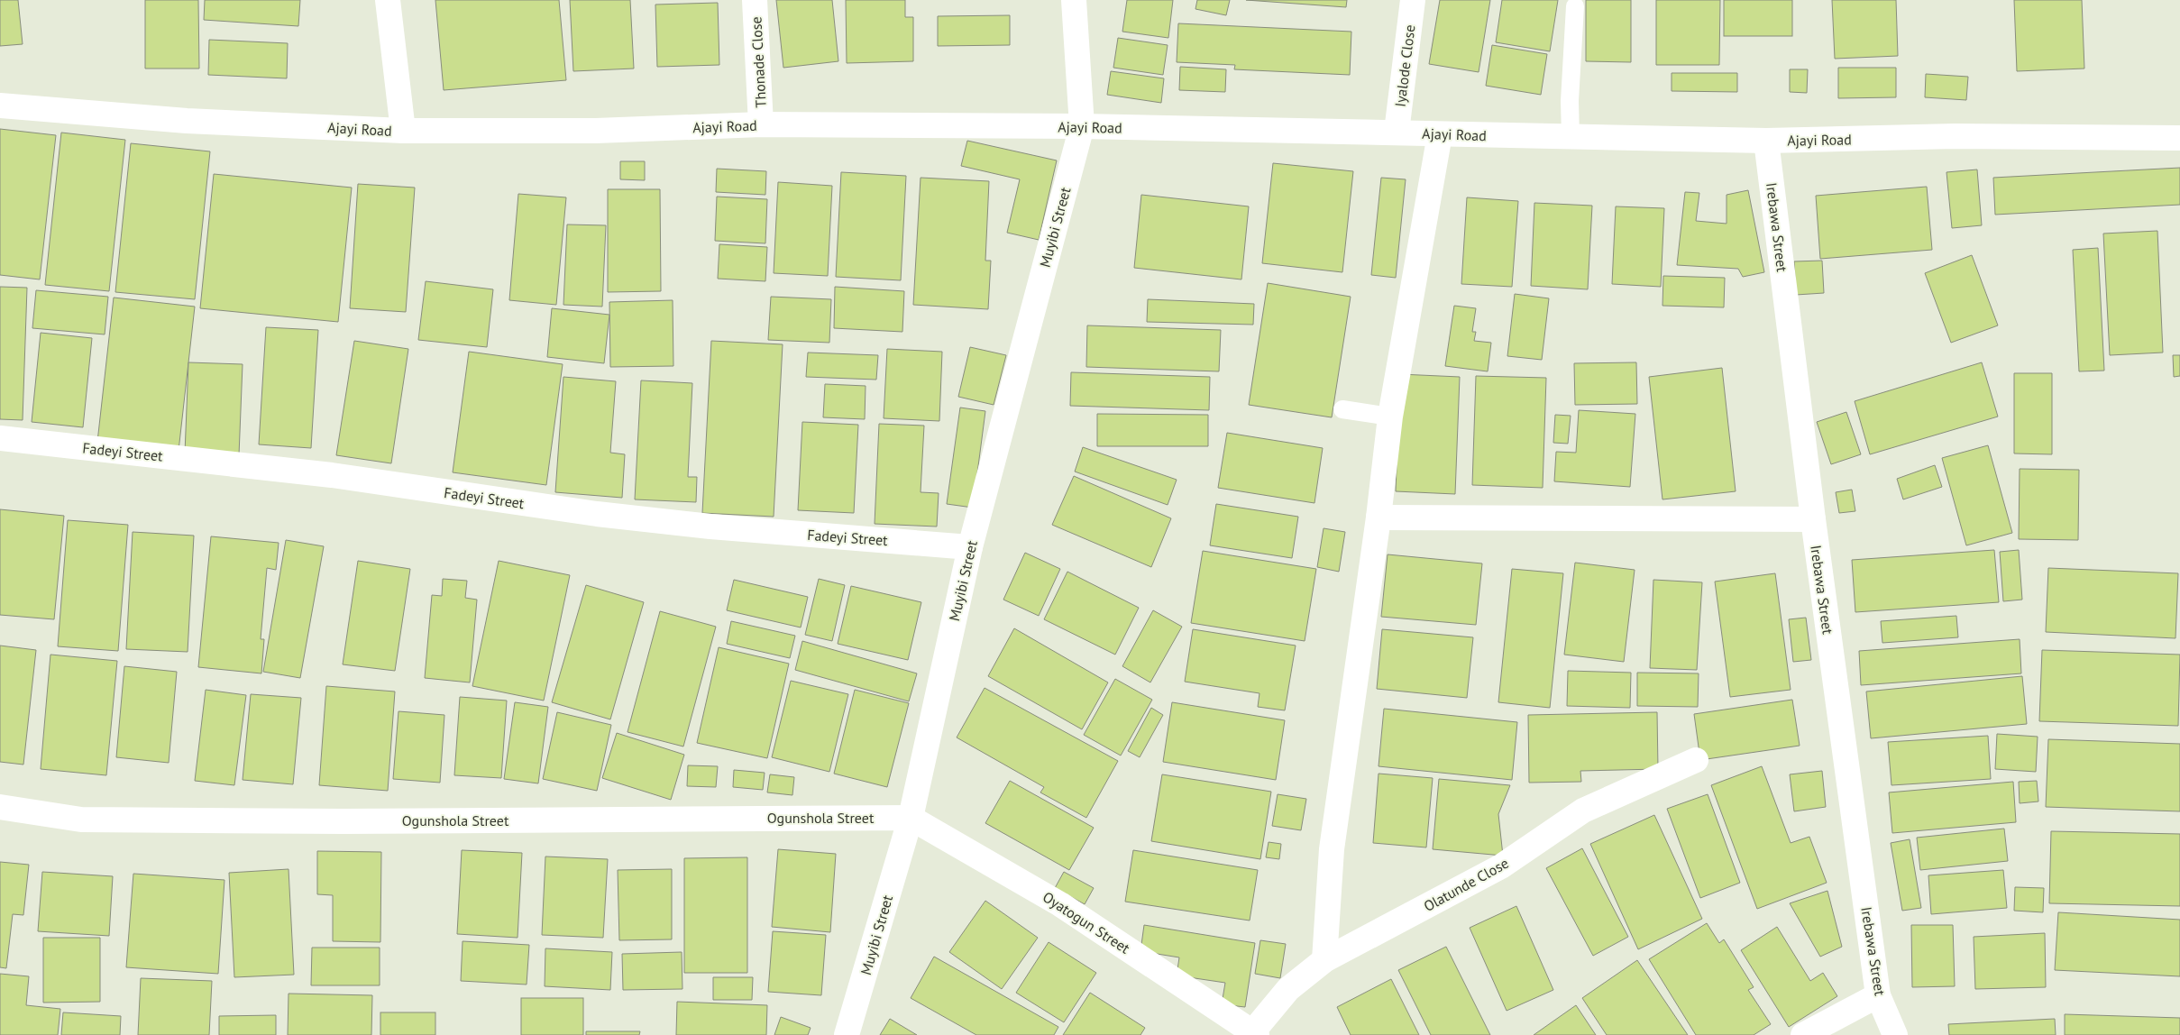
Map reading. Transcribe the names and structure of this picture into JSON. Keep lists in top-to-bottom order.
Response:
{
  "streets": {
    "street": [
      "Thonade Close",
      "Iyalode Close",
      "Ajayi Road",
      "Muyibi Street",
      "Irebawa Street",
      "Fadeyi Street",
      "Ogunshola Street",
      "Olatunde Close",
      "Oyatogun Street"
    ]
  },
  "crossings": [
    ["Thonade Close", "Ajayi Road"],
    ["Iyalode Close", "Ajayi Road"],
    ["Ajayi Road", "Muyibi Street"],
    ["Ajayi Road", "Irebawa Street"],
    ["Muyibi Street", "Fadeyi Street"],
    ["Muyibi Street", "Ogunshola Street"],
    ["Muyibi Street", "Oyatogun Street"],
    ["Ogunshola Street", "Oyatogun Street"],
    ["Olatunde Close", "Oyatogun Street"]
  ]
}
